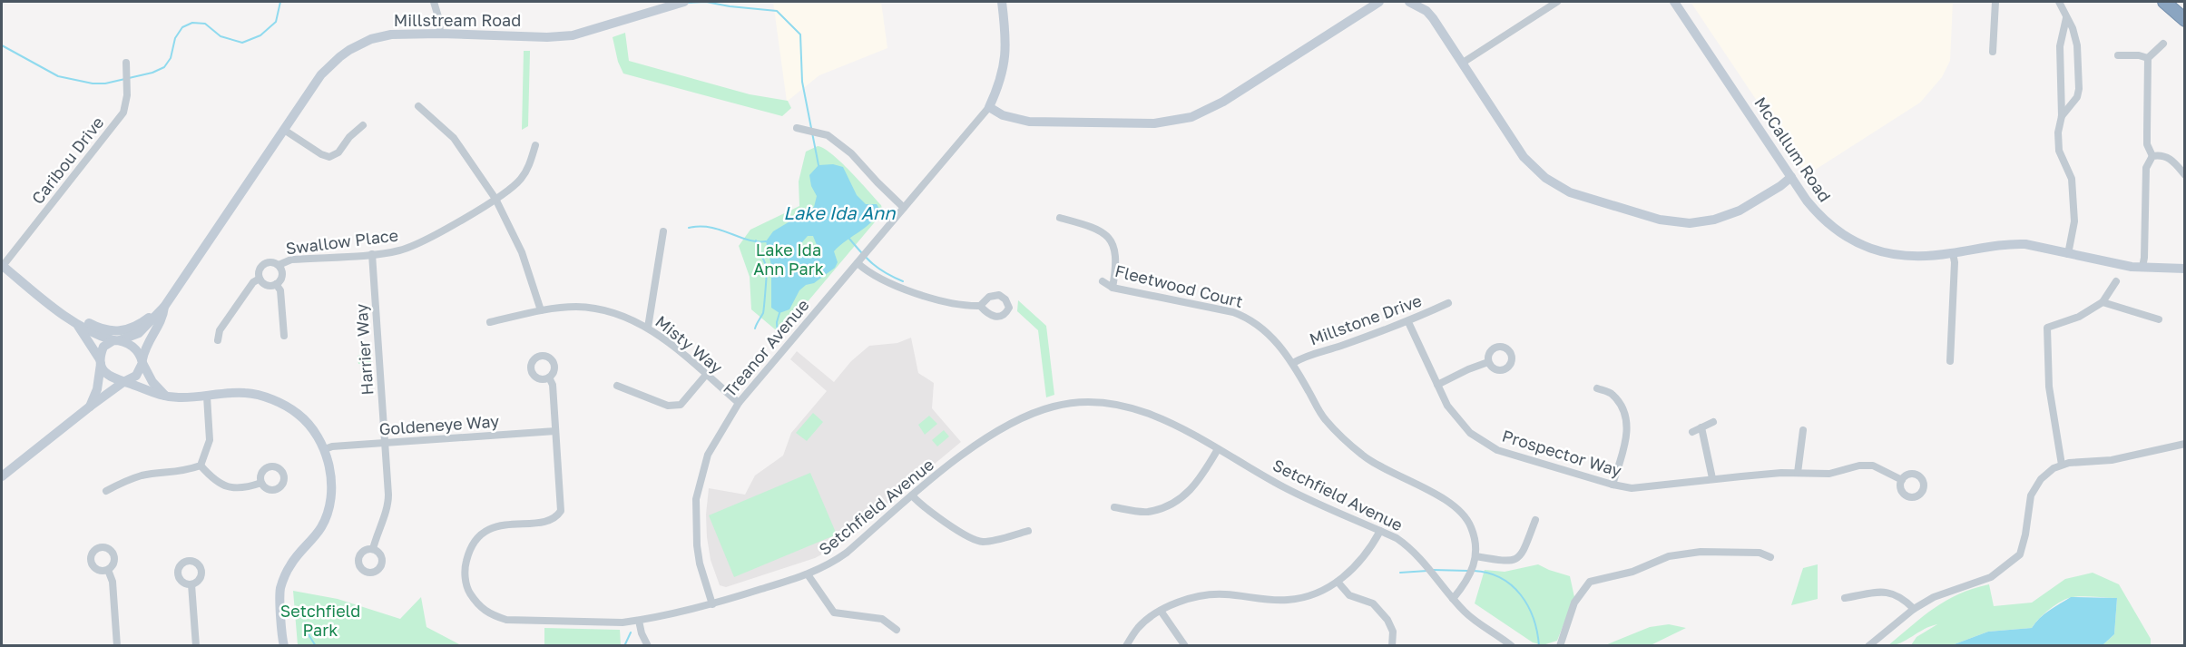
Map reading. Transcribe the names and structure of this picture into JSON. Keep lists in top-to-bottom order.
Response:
{
  "streets": {
    "street": [
      "Millstream Road",
      "McCallum Road",
      "Caribou Drive",
      "Swallow Place",
      "Fleetwood Court",
      "Millstone Drive",
      "Misty Way",
      "Treanor Avenue",
      "Harrier Way",
      "Goldeneye Way",
      "Prospector Way",
      "Setchfield Avenue"
    ]
  },
  "crossings": [
    ["Swallow Place", "Harrier Way"],
    ["Fleetwood Court", "Millstone Drive"],
    ["Fleetwood Court", "Setchfield Avenue"],
    ["Millstone Drive", "Prospector Way"],
    ["Misty Way", "Treanor Avenue"],
    ["Treanor Avenue", "Setchfield Avenue"],
    ["Harrier Way", "Goldeneye Way"],
    ["Goldeneye Way", "Setchfield Avenue"]
  ],
  "water": ["Lake Ida Ann"],
  "parks": ["Lake Ida Ann Park", "Setchfield Park"]
}
